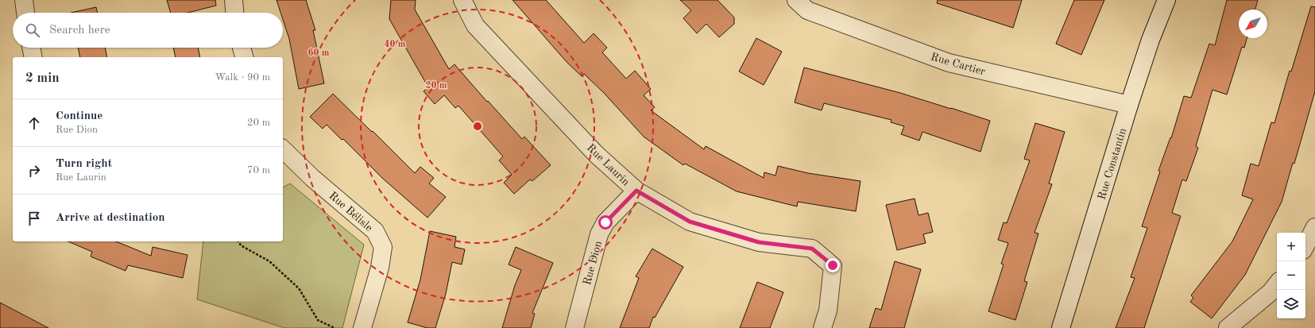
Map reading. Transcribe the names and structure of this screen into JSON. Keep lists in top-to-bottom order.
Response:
{
  "streets": {
    "street": [
      "Rue Cartier",
      "Rue Constantin",
      "Rue Laurin",
      "Rue Bélisle",
      "Rue Dion"
    ]
  },
  "crossings": [
    ["Rue Cartier", "Rue Constantin"],
    ["Rue Laurin", "Rue Dion"]
  ],
  "north": "bottom left",
  "page": {
    "search": "Search here",
    "heading": ["2 min", "Walk · 90 m"],
    "list": [
      ["Continue", "Rue Dion", "20 m"],
      ["Turn right", "Rue Laurin", "70 m"],
      "Arrive at destination"
    ],
    "map_buttons": ["+", "−"]
  },
  "rings": ["40 m", "60 m", "20 m"]
}
